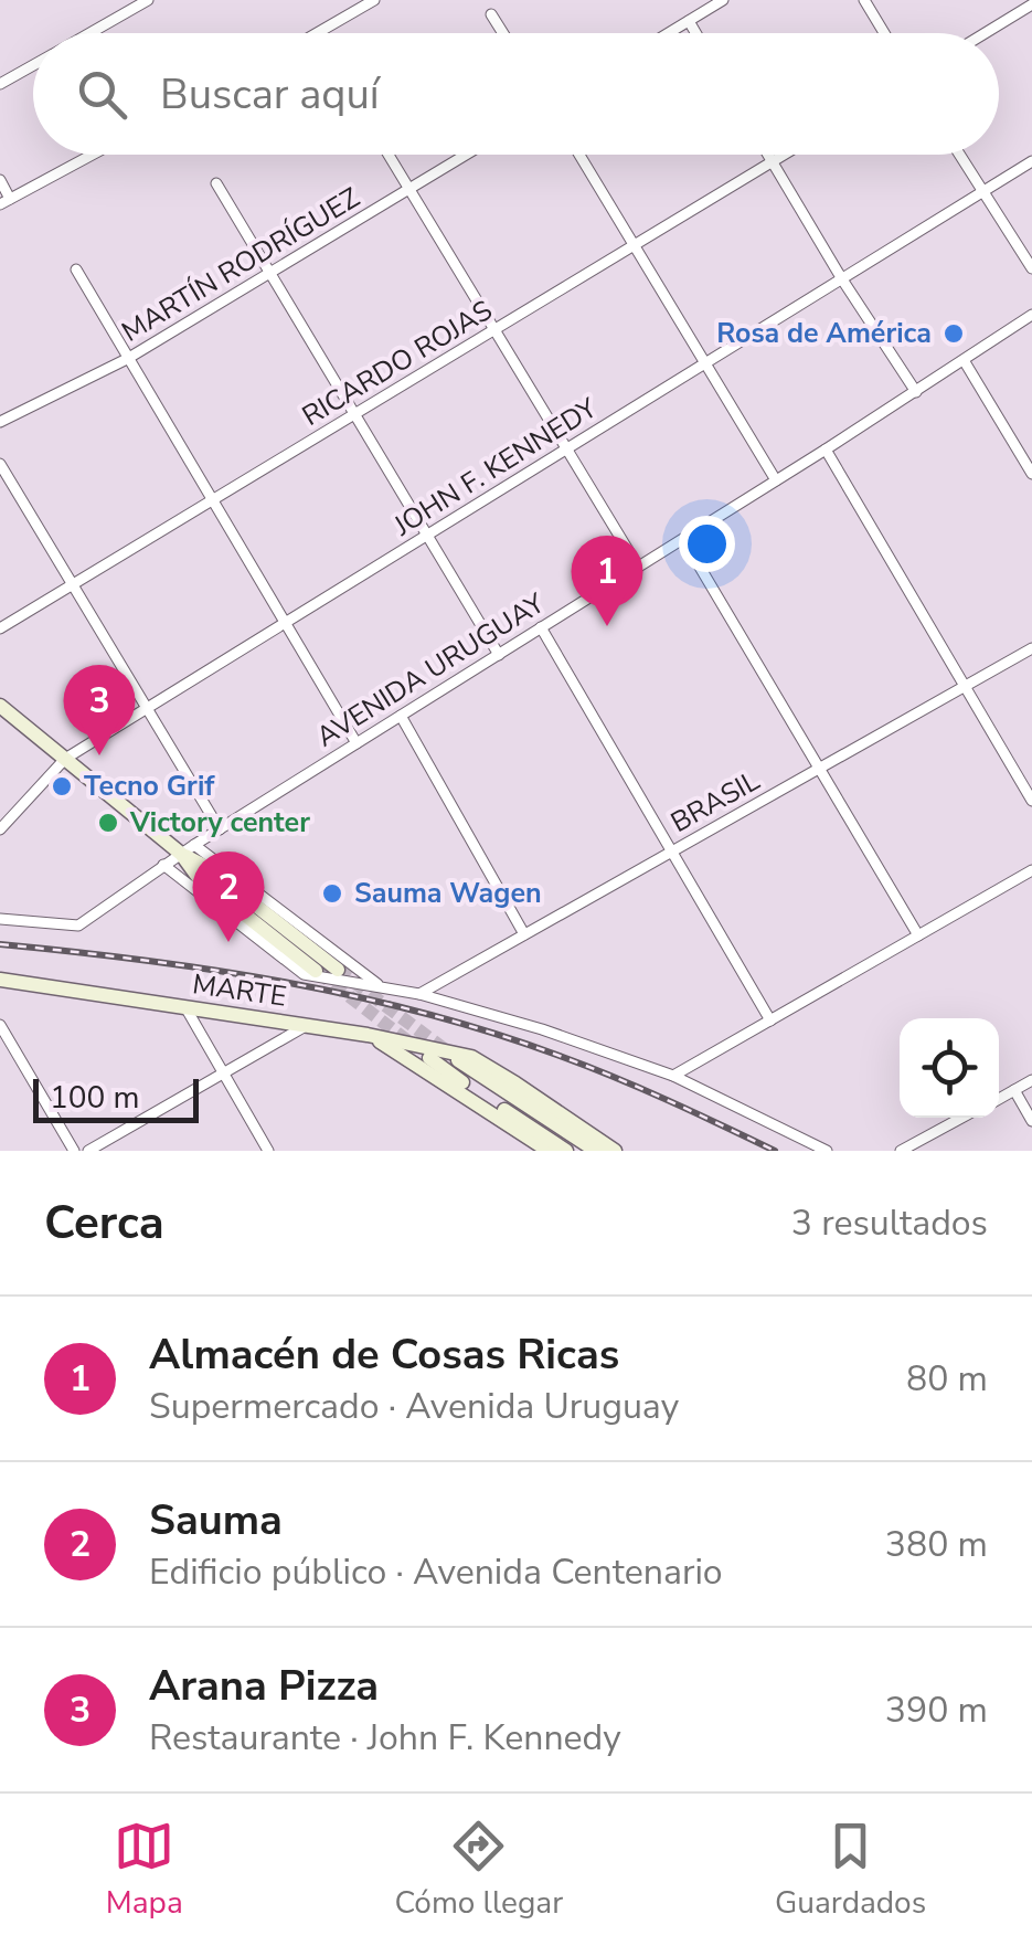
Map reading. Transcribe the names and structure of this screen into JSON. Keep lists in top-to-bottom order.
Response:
{
  "streets": {
    "main road": ["MARTE"],
    "street": [
      "MARTÍN RODRÍGUEZ",
      "RICARDO ROJAS",
      "JOHN F. KENNEDY",
      "AVENIDA URUGUAY",
      "BRASIL"
    ]
  },
  "places": [
    "Rosa de América",
    "Tecno Grif",
    "Victory center",
    "Sauma Wagen"
  ],
  "scale_bar": "100 m",
  "page": {
    "search": "Buscar aquí",
    "pins": ["1", "3", "2"],
    "scale": "100 m",
    "heading": ["Cerca", "3 resultados"],
    "list": [
      {
        "mark": "1",
        "name": "Almacén de Cosas Ricas",
        "note": "Supermercado · Avenida Uruguay",
        "value": "80 m"
      },
      {
        "mark": "2",
        "name": "Sauma",
        "note": "Edificio público · Avenida Centenario",
        "value": "380 m"
      },
      {
        "mark": "3",
        "name": "Arana Pizza",
        "note": "Restaurante · John F. Kennedy",
        "value": "390 m"
      }
    ],
    "nav": ["Mapa", "Cómo llegar", "Guardados"]
  }
}
